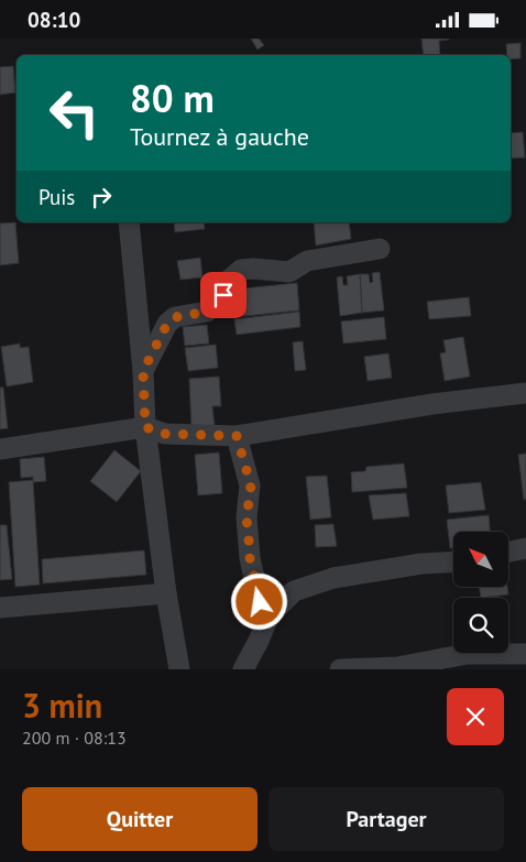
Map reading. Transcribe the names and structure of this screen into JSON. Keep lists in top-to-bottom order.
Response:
{
  "north": "top left",
  "page": {
    "status": "08:10",
    "turn": ["80 m", "Tournez à gauche"],
    "then": "Puis",
    "heading": ["3 min", "200 m · 08:13"],
    "buttons": ["Quitter", "Partager"]
  }
}
